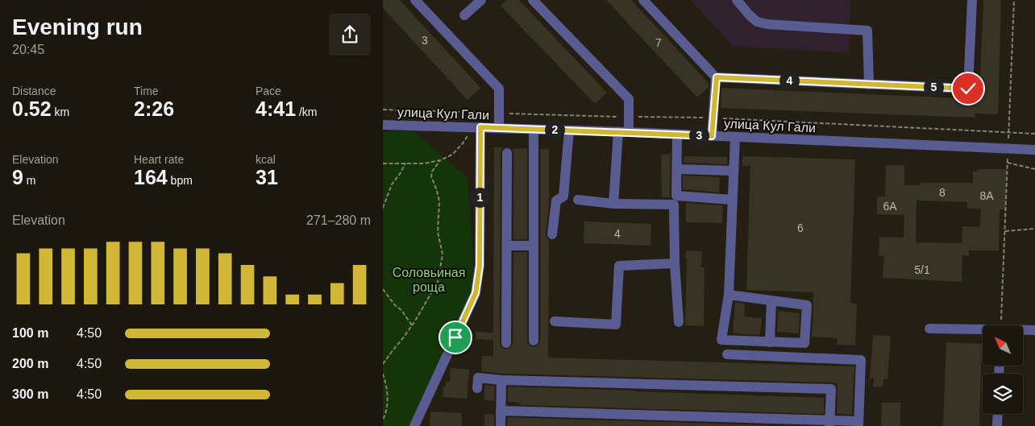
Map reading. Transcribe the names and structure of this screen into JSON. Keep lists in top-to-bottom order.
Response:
{
  "streets": {
    "street": ["улица Кул Гали"]
  },
  "parks": ["Соловьиная роща"],
  "house_numbers": [
    "3",
    "7",
    "8",
    "8А",
    "6А",
    "6",
    "4",
    "5/1"
  ],
  "north": "top left",
  "page": {
    "heading": ["Evening run", "20:45"],
    "stats": [
      ["Distance", "0.52 km"],
      ["Time", "2:26"],
      ["Pace", "4:41 /km"],
      ["Elevation", "9 m"],
      ["Heart rate", "164 bpm"],
      ["kcal", "31"]
    ],
    "pins": [
      "4",
      "5",
      "2",
      "3",
      "1"
    ],
    "chart": ["Elevation", "271–280 m"],
    "list": [
      {
        "name": "100 m",
        "note": "4:50"
      },
      {
        "name": "200 m",
        "note": "4:50"
      },
      {
        "name": "300 m",
        "note": "4:50"
      }
    ]
  }
}
